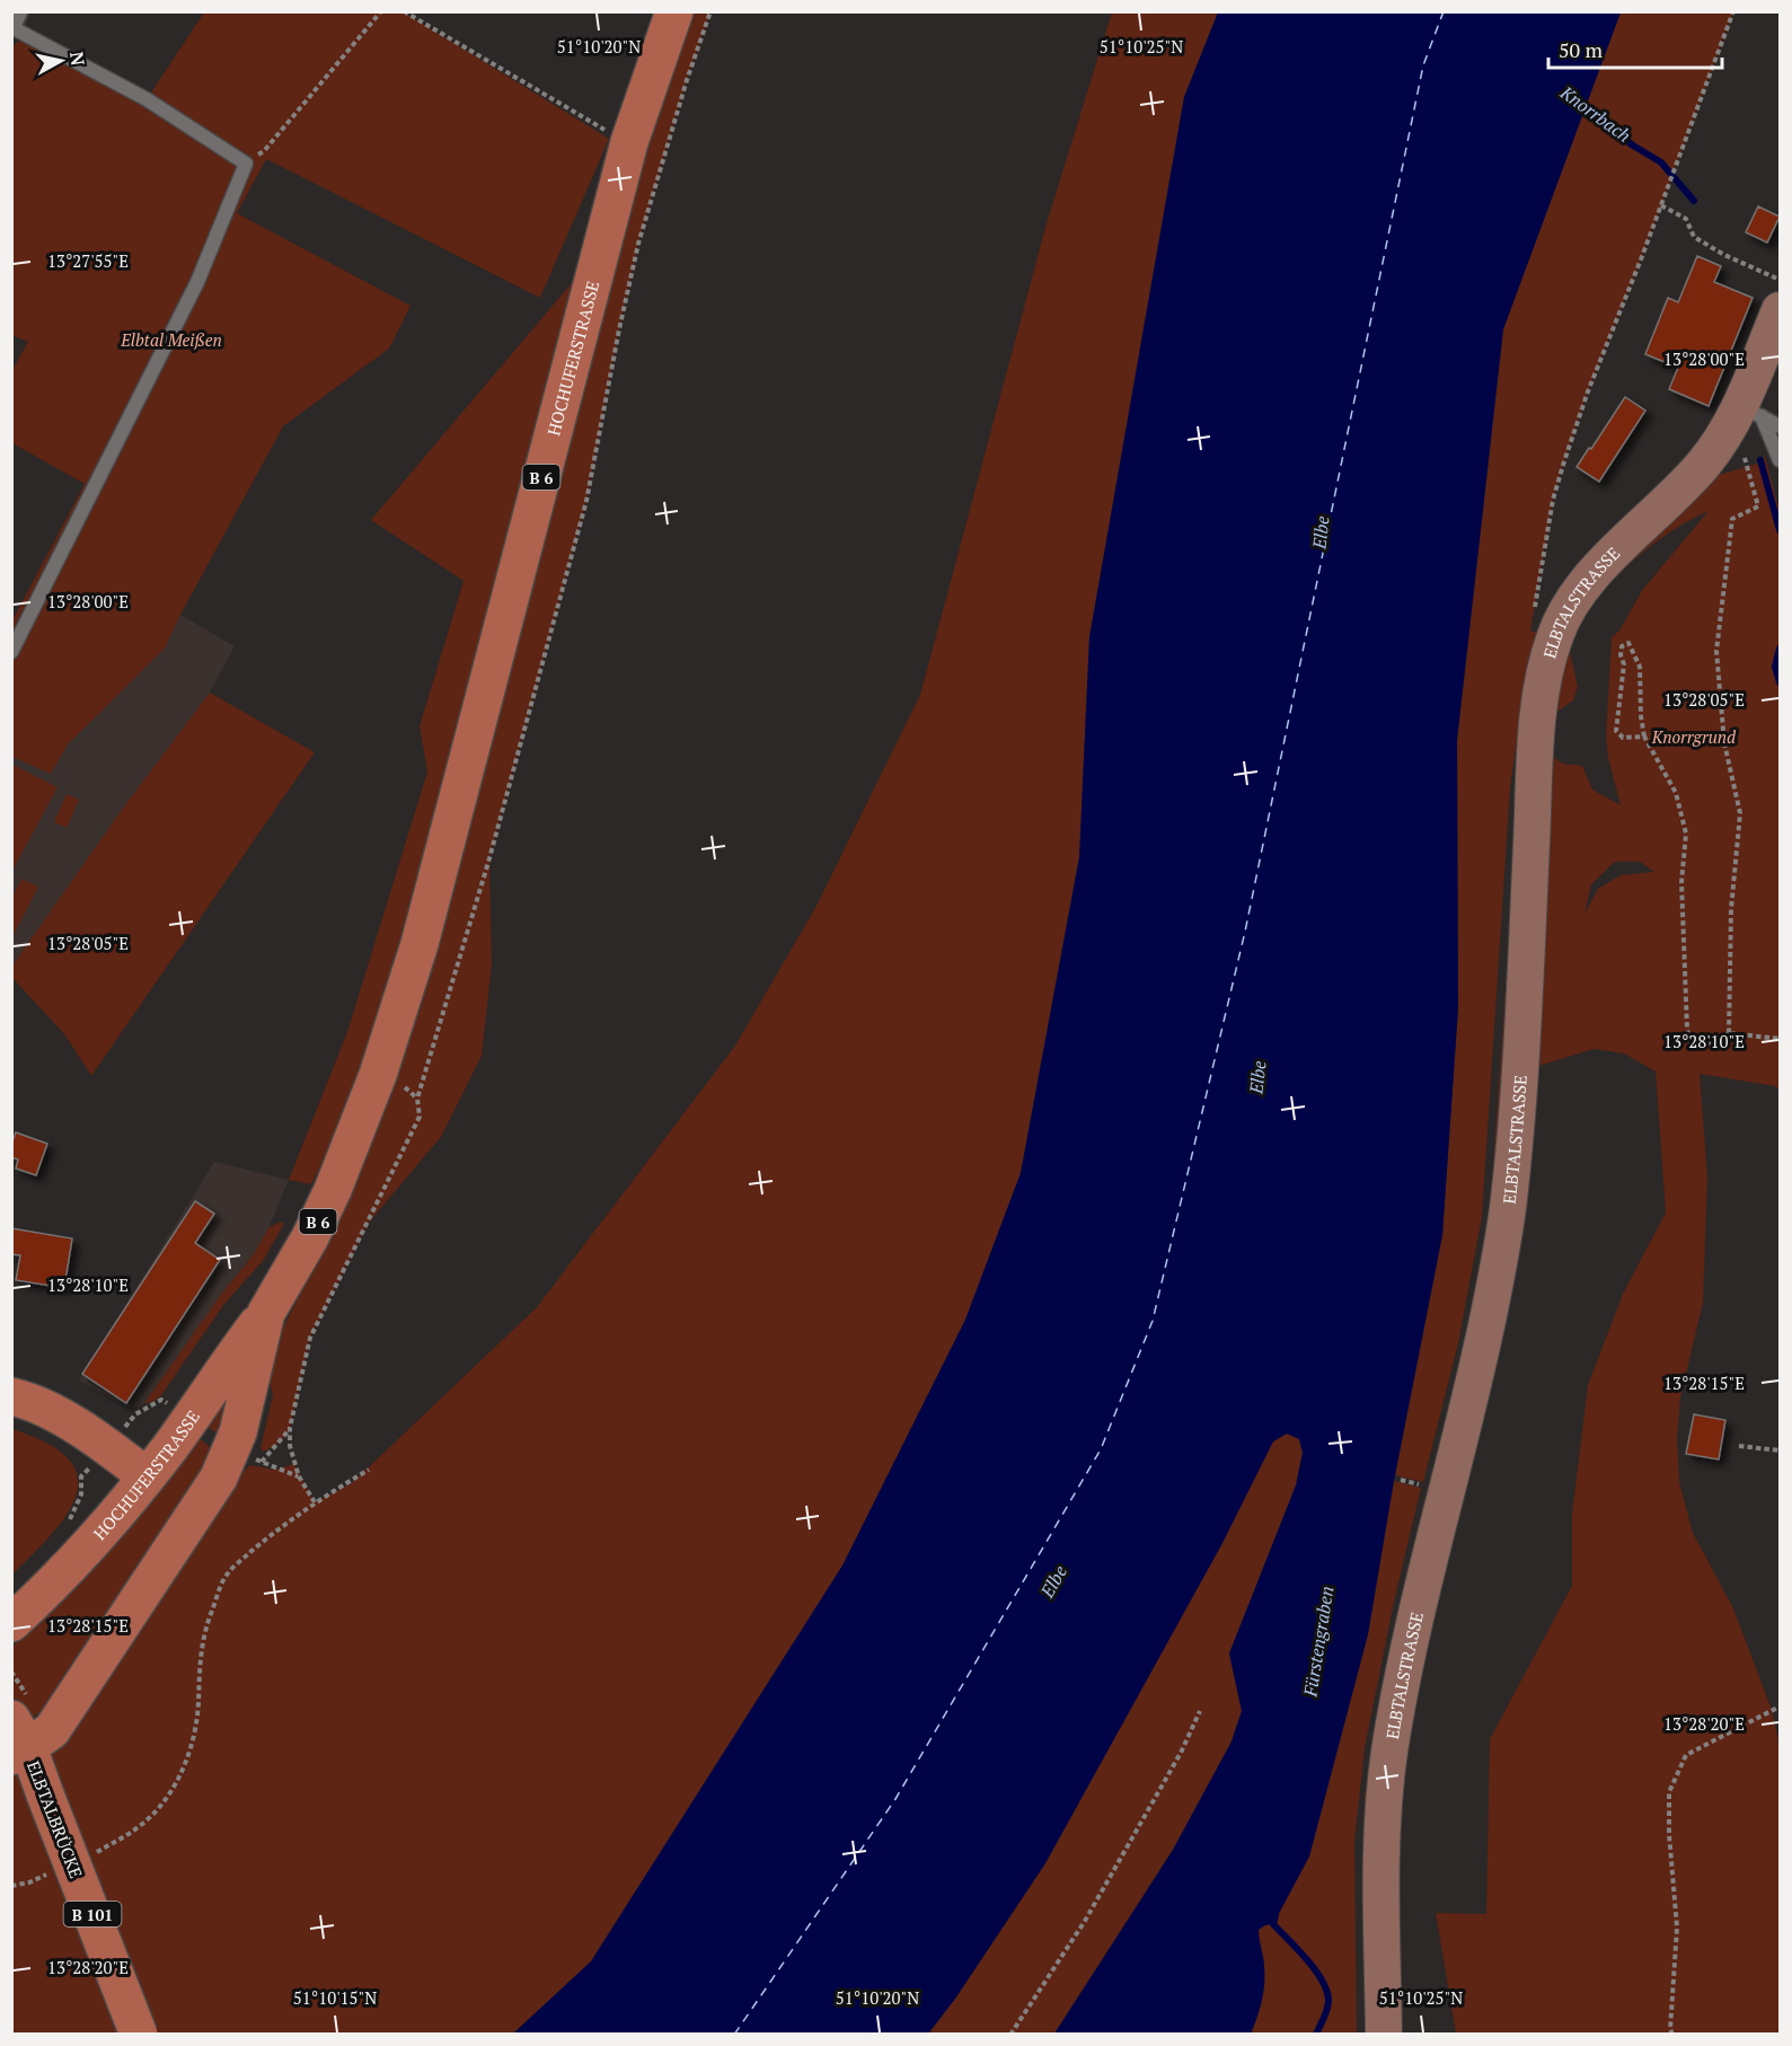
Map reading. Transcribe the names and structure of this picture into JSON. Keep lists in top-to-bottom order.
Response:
{
  "streets": {
    "main road": [
      "HOCHUFERSTRASSE",
      "B 6",
      "ELBTALBRÜCKE",
      "B 101"
    ],
    "street": ["ELBTALSTRASSE"]
  },
  "water": ["Knorrbach", "Elbe", "Fürstengraben"],
  "parks": ["Elbtal Meißen", "Knorrgrund"],
  "scale_bar": "50 m",
  "north": "right",
  "coordinates": [
    "51°10'20\"N",
    "51°10'25\"N",
    "13°27'55\"E",
    "13°28'00\"E",
    "13°28'05\"E",
    "13°28'10\"E",
    "13°28'15\"E",
    "13°28'20\"E",
    "51°10'15\"N"
  ]
}
